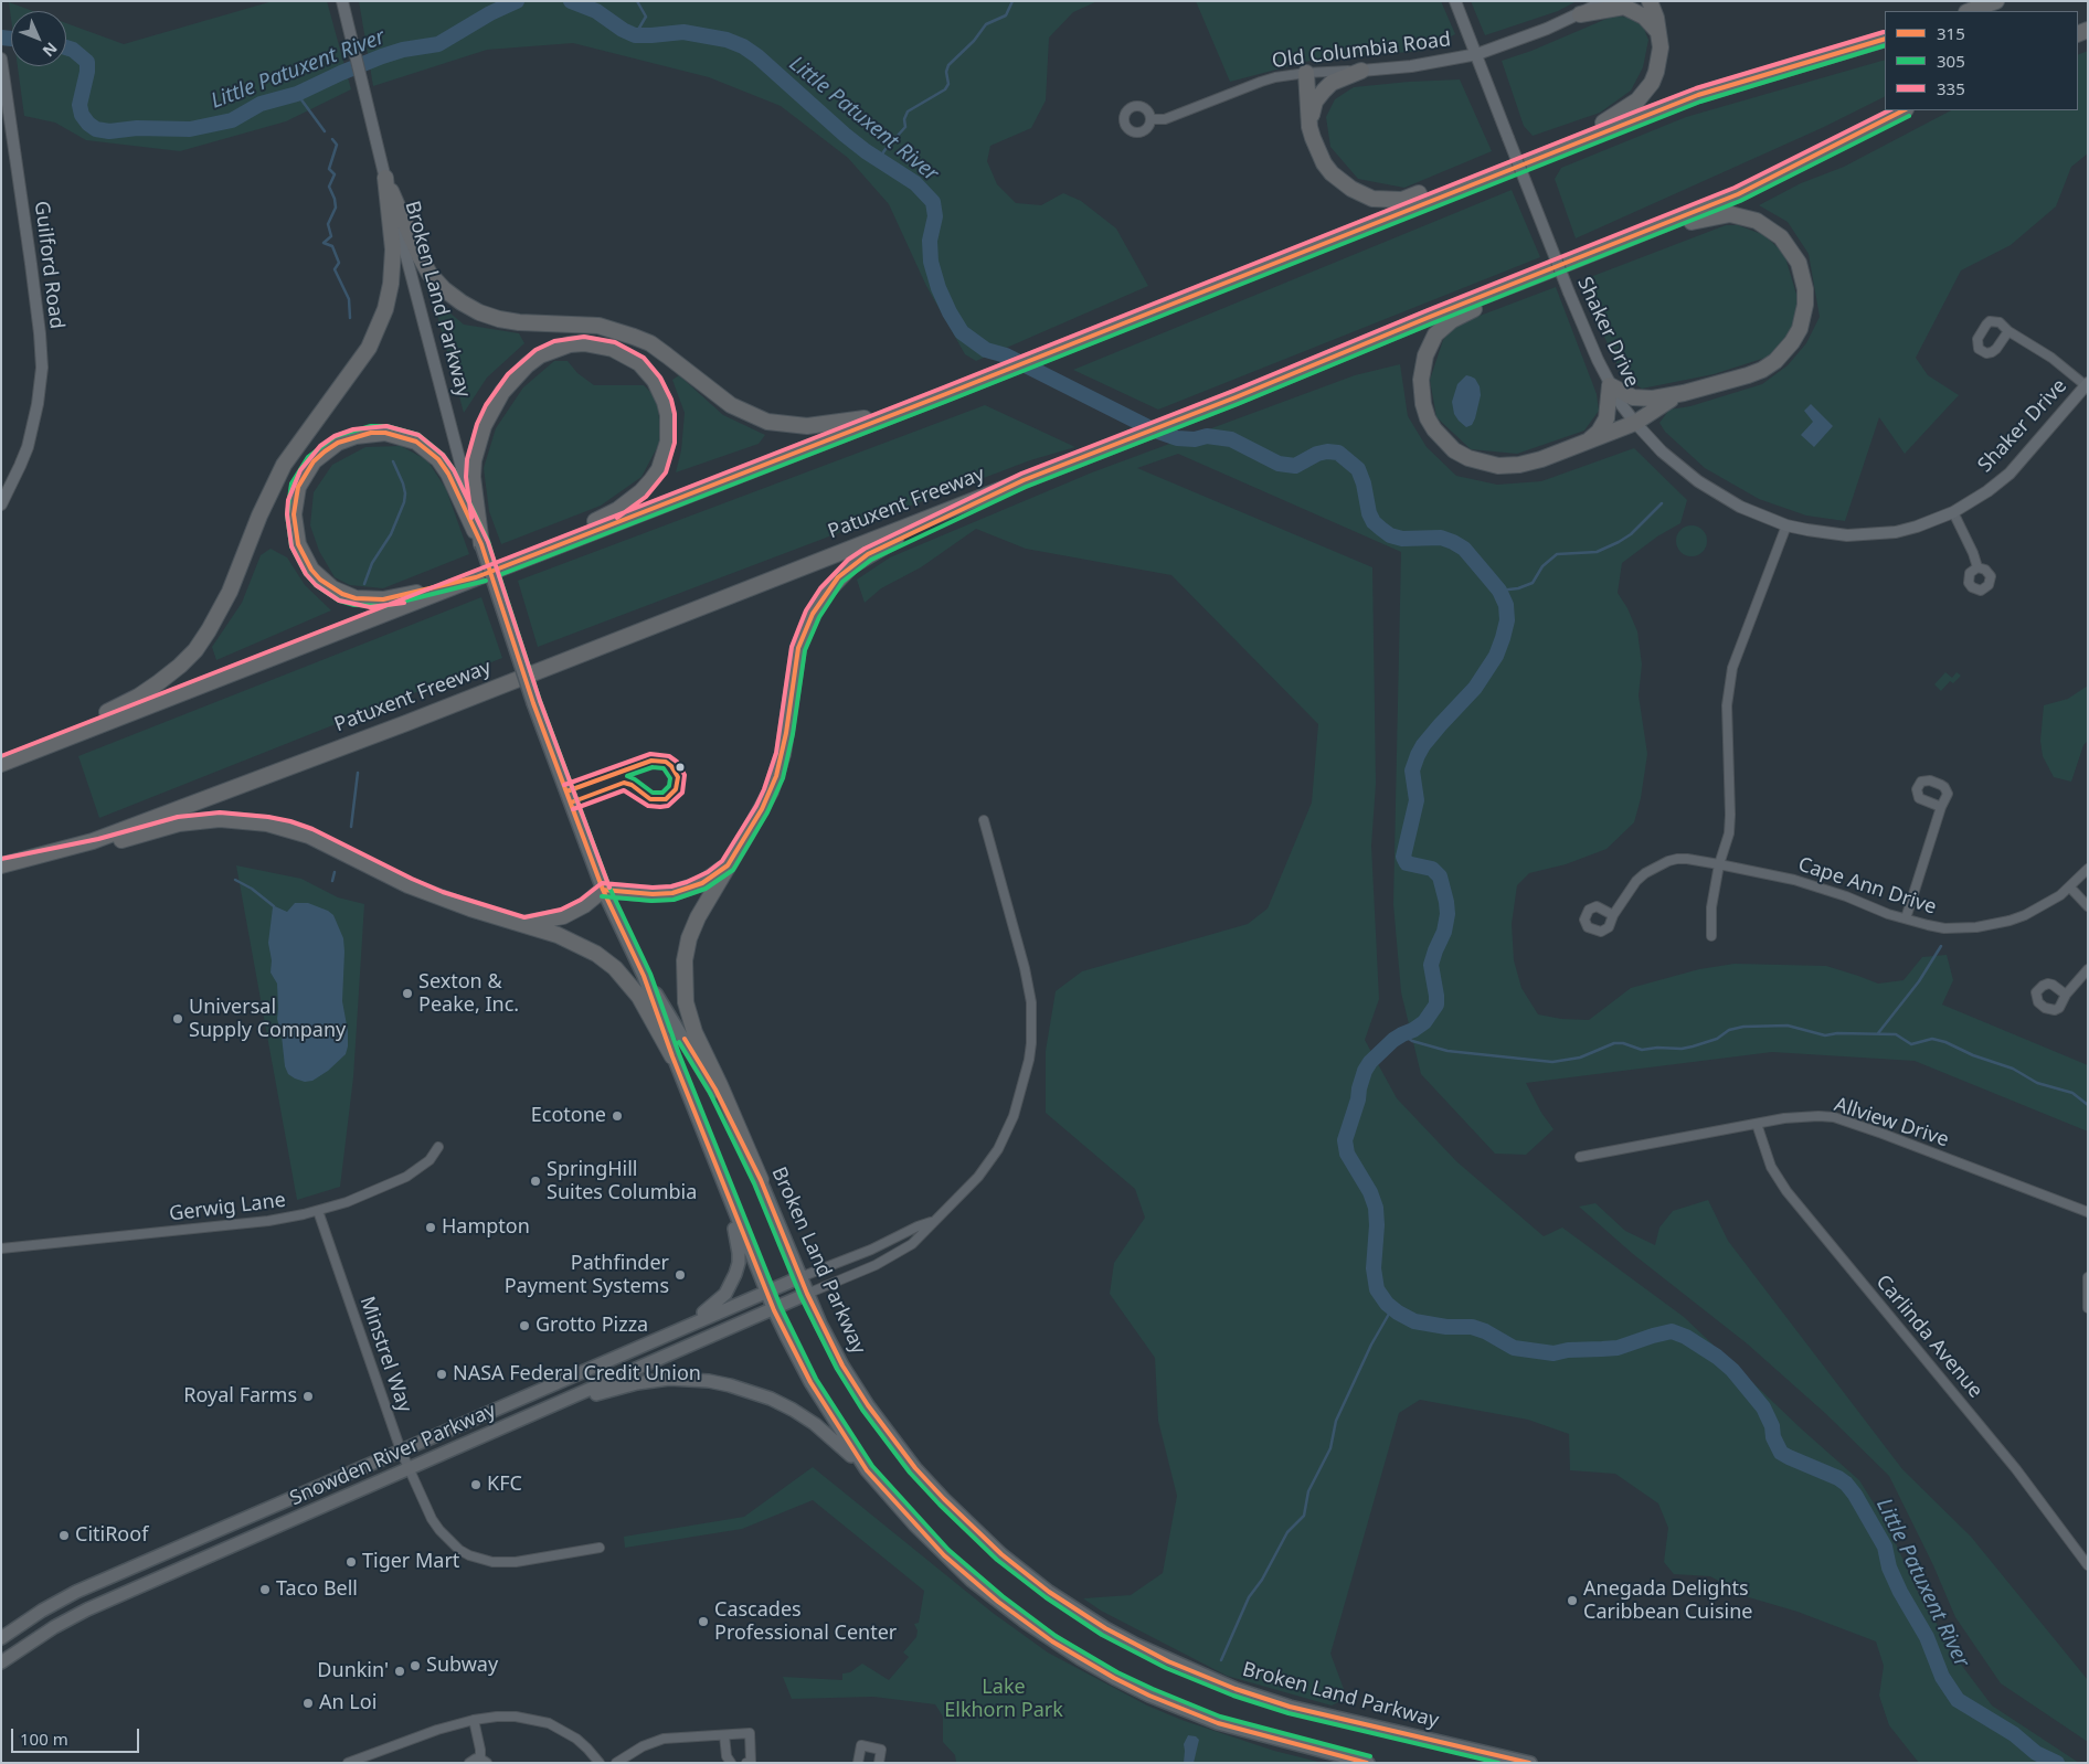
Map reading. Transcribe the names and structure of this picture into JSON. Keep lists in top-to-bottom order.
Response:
{
  "streets": {
    "highway": ["Patuxent Freeway"],
    "main road": ["Broken Land Parkway", "Snowden River Parkway"],
    "street": [
      "Old Columbia Road",
      "Guilford Road",
      "Shaker Drive",
      "Cape Ann Drive",
      "Allview Drive",
      "Gerwig Lane",
      "Carlinda Avenue",
      "Minstrel Way"
    ]
  },
  "crossings": [
    ["Old Columbia Road", "Shaker Drive"],
    ["Broken Land Parkway", "Snowden River Parkway"],
    ["Allview Drive", "Carlinda Avenue"],
    ["Gerwig Lane", "Minstrel Way"],
    ["Minstrel Way", "Snowden River Parkway"]
  ],
  "water": ["Little Patuxent River"],
  "parks": ["Lake Elkhorn Park"],
  "places": [
    "Sexton & Peake, Inc.",
    "Universal Supply Company",
    "Ecotone",
    "SpringHill Suites Columbia",
    "Hampton",
    "Pathfinder Payment Systems",
    "Grotto Pizza",
    "NASA Federal Credit Union",
    "Royal Farms",
    "KFC",
    "CitiRoof",
    "Tiger Mart",
    "Taco Bell",
    "Anegada Delights Caribbean Cuisine",
    "Cascades Professional Center",
    "Subway",
    "Dunkin'",
    "An Loi"
  ],
  "lines": ["transit line 335", "transit line 315", "transit line 305"],
  "legend": ["315", "305", "335"],
  "scale_bar": "100 m",
  "north": "bottom right"
}
